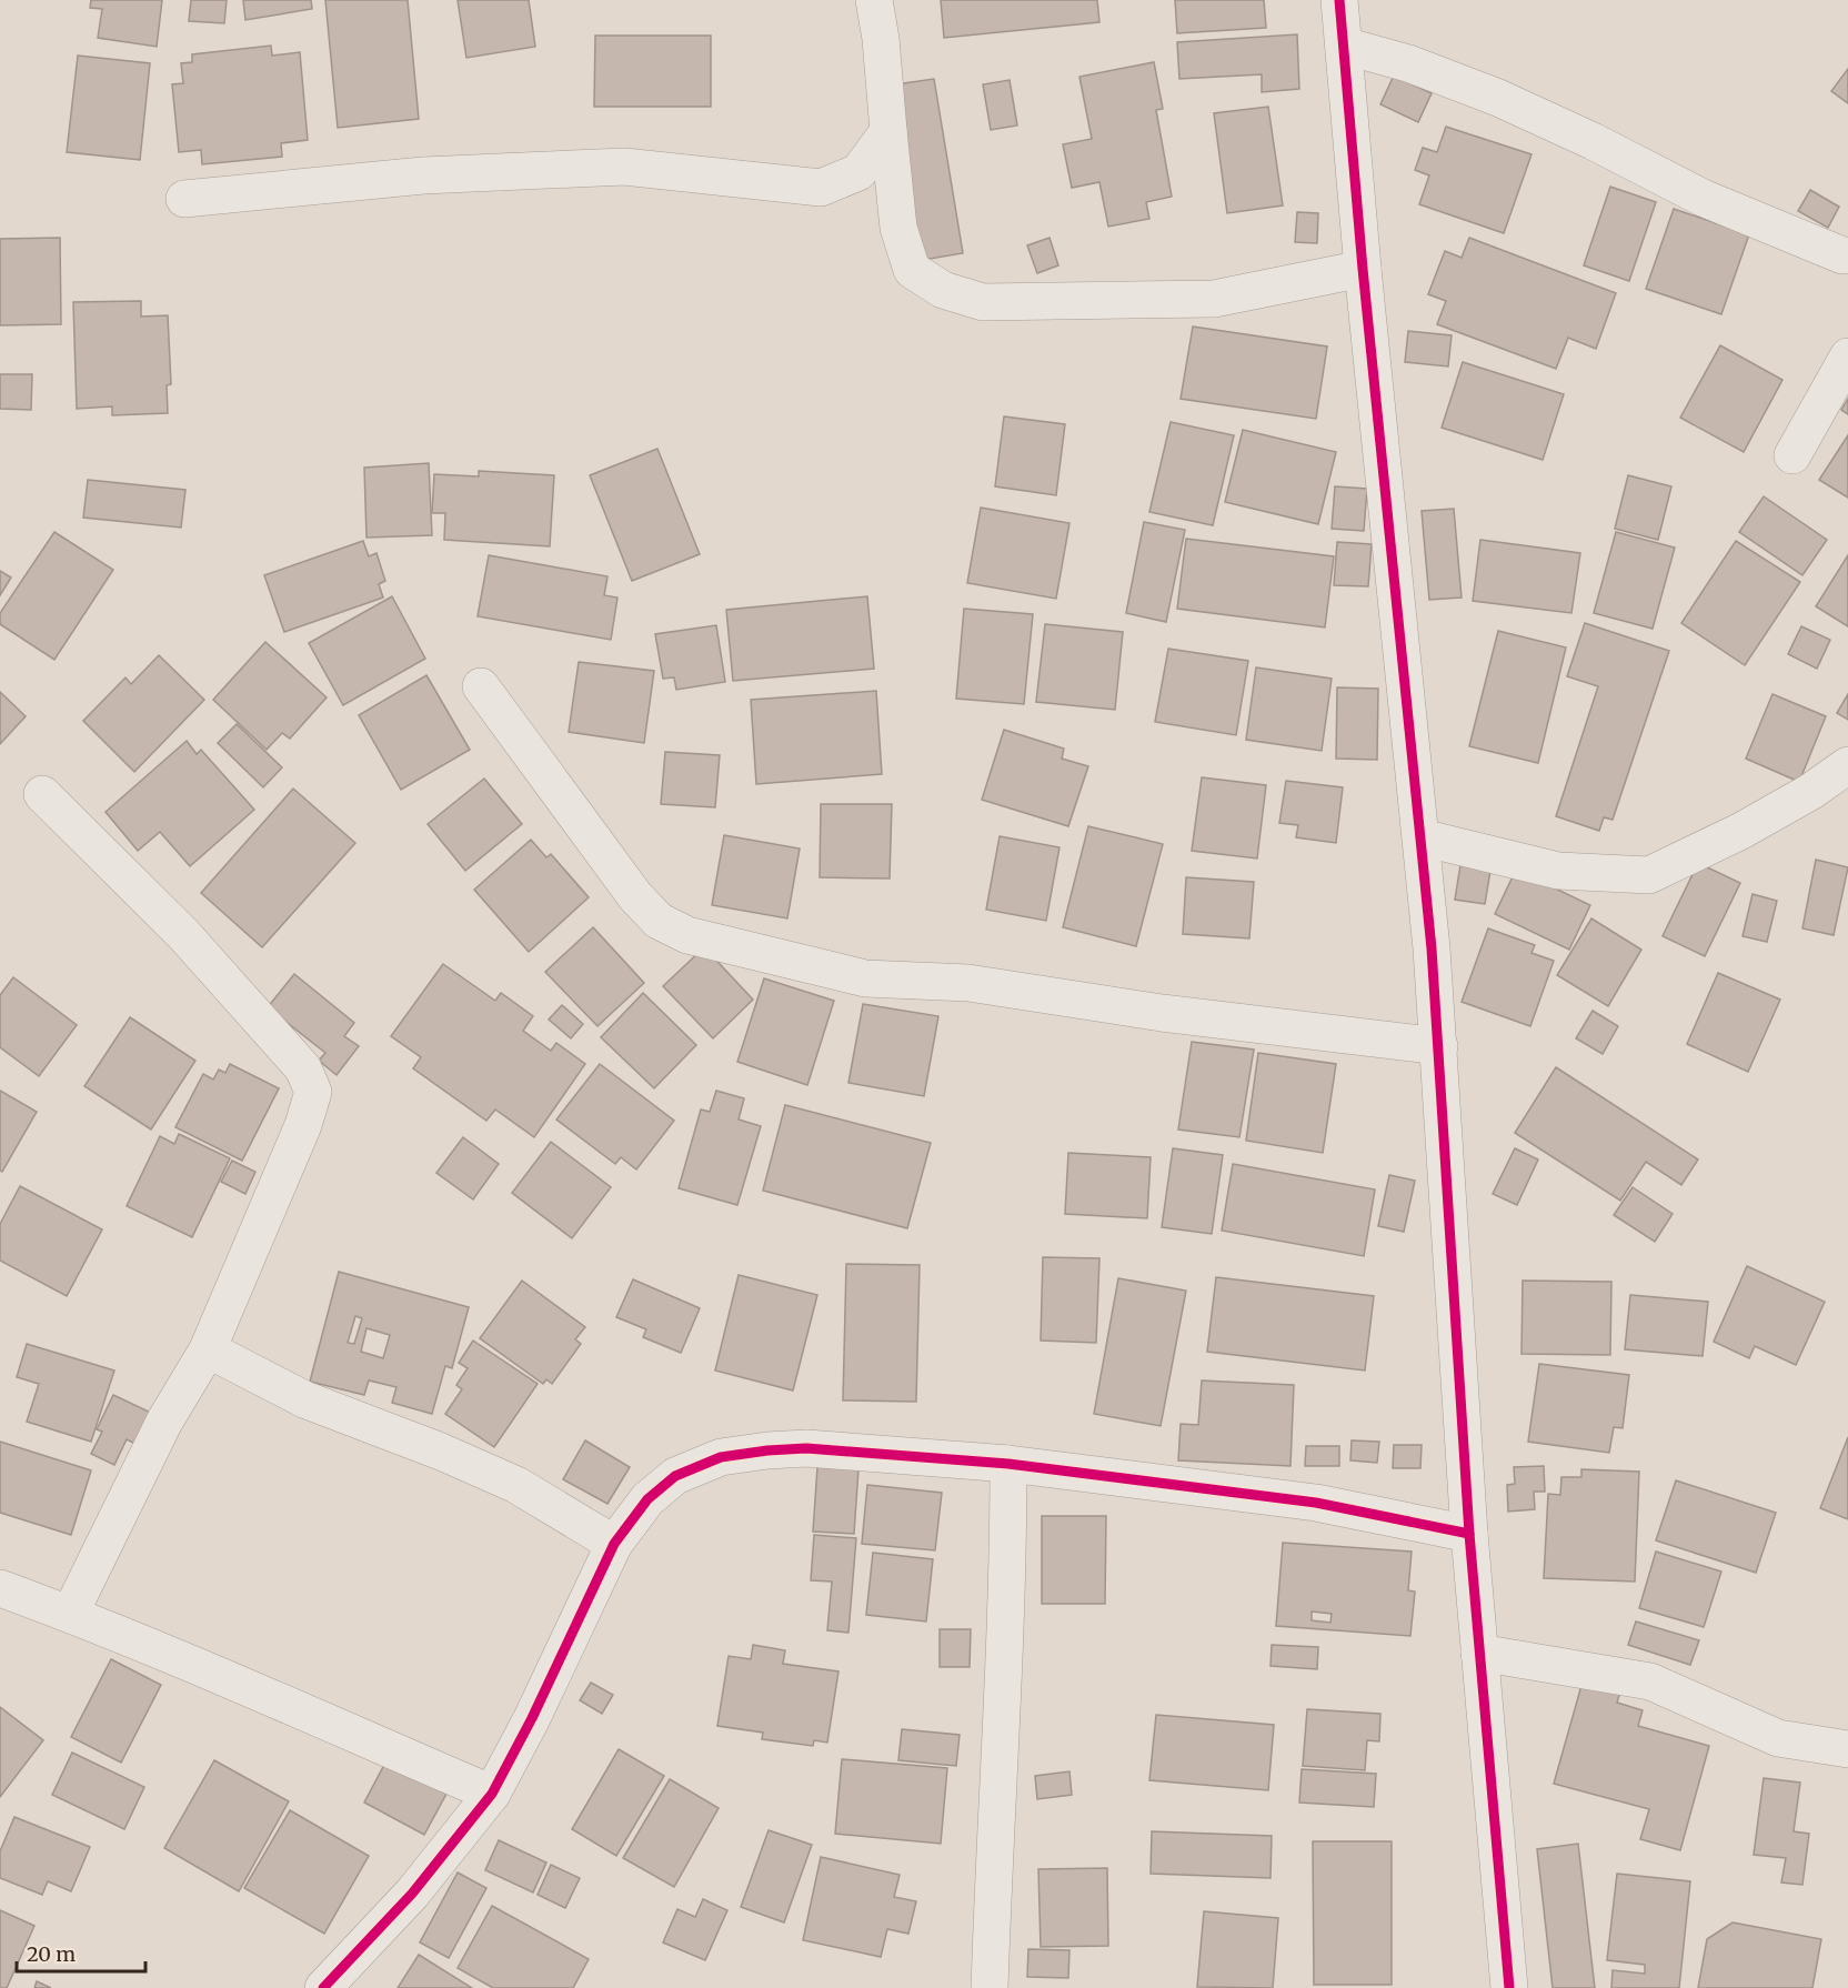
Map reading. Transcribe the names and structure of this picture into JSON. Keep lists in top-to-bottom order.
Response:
{
  "scale_bar": "20 m"
}
